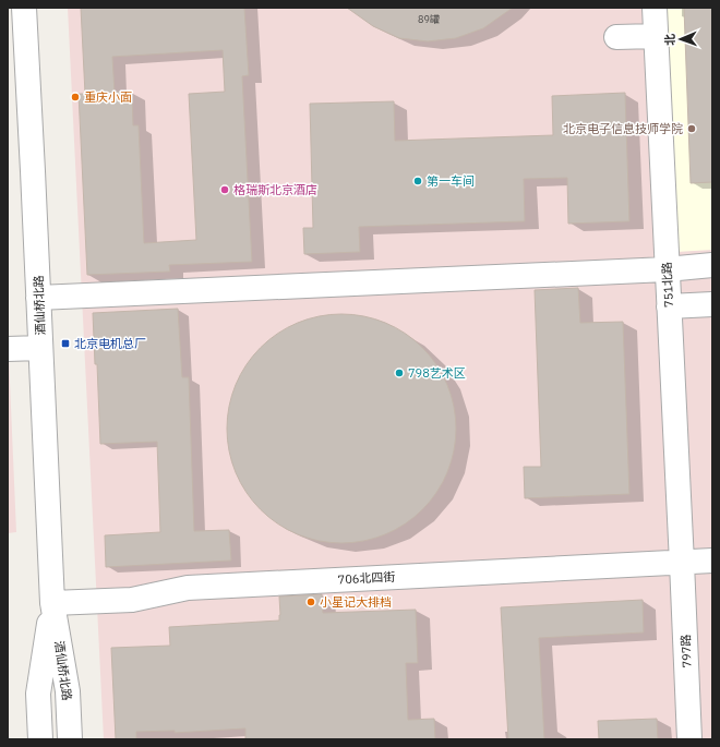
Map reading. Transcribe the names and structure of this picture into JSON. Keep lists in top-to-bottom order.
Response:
{
  "streets": {
    "street": [
      "751北路",
      "酒仙桥北路",
      "706北四街",
      "797路"
    ]
  },
  "crossings": [
    ["751北路", "706北四街"],
    ["751北路", "797路"],
    ["酒仙桥北路", "706北四街"],
    ["706北四街", "797路"]
  ],
  "places": {
    "other": [
      "重庆小面",
      "北京电子信息技师学院",
      "第一车间",
      "格瑞斯北京酒店",
      "798艺术区",
      "小星记大排档"
    ],
    "transit": ["北京电机总厂"]
  },
  "house_numbers": ["89罐"],
  "north": "left"
}
